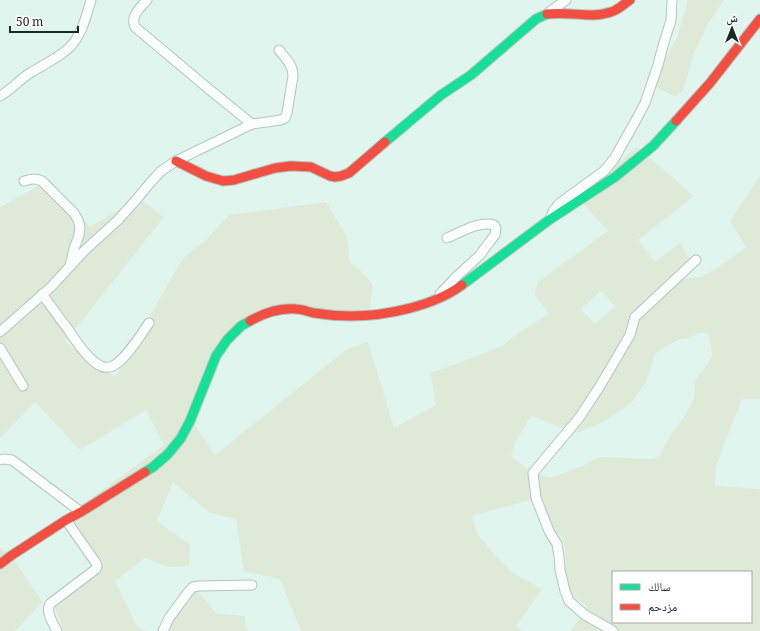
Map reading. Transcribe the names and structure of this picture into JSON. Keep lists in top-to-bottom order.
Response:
{
  "legend": ["سالك", "مزدحم"],
  "scale_bar": "50 m",
  "north": "top"
}
